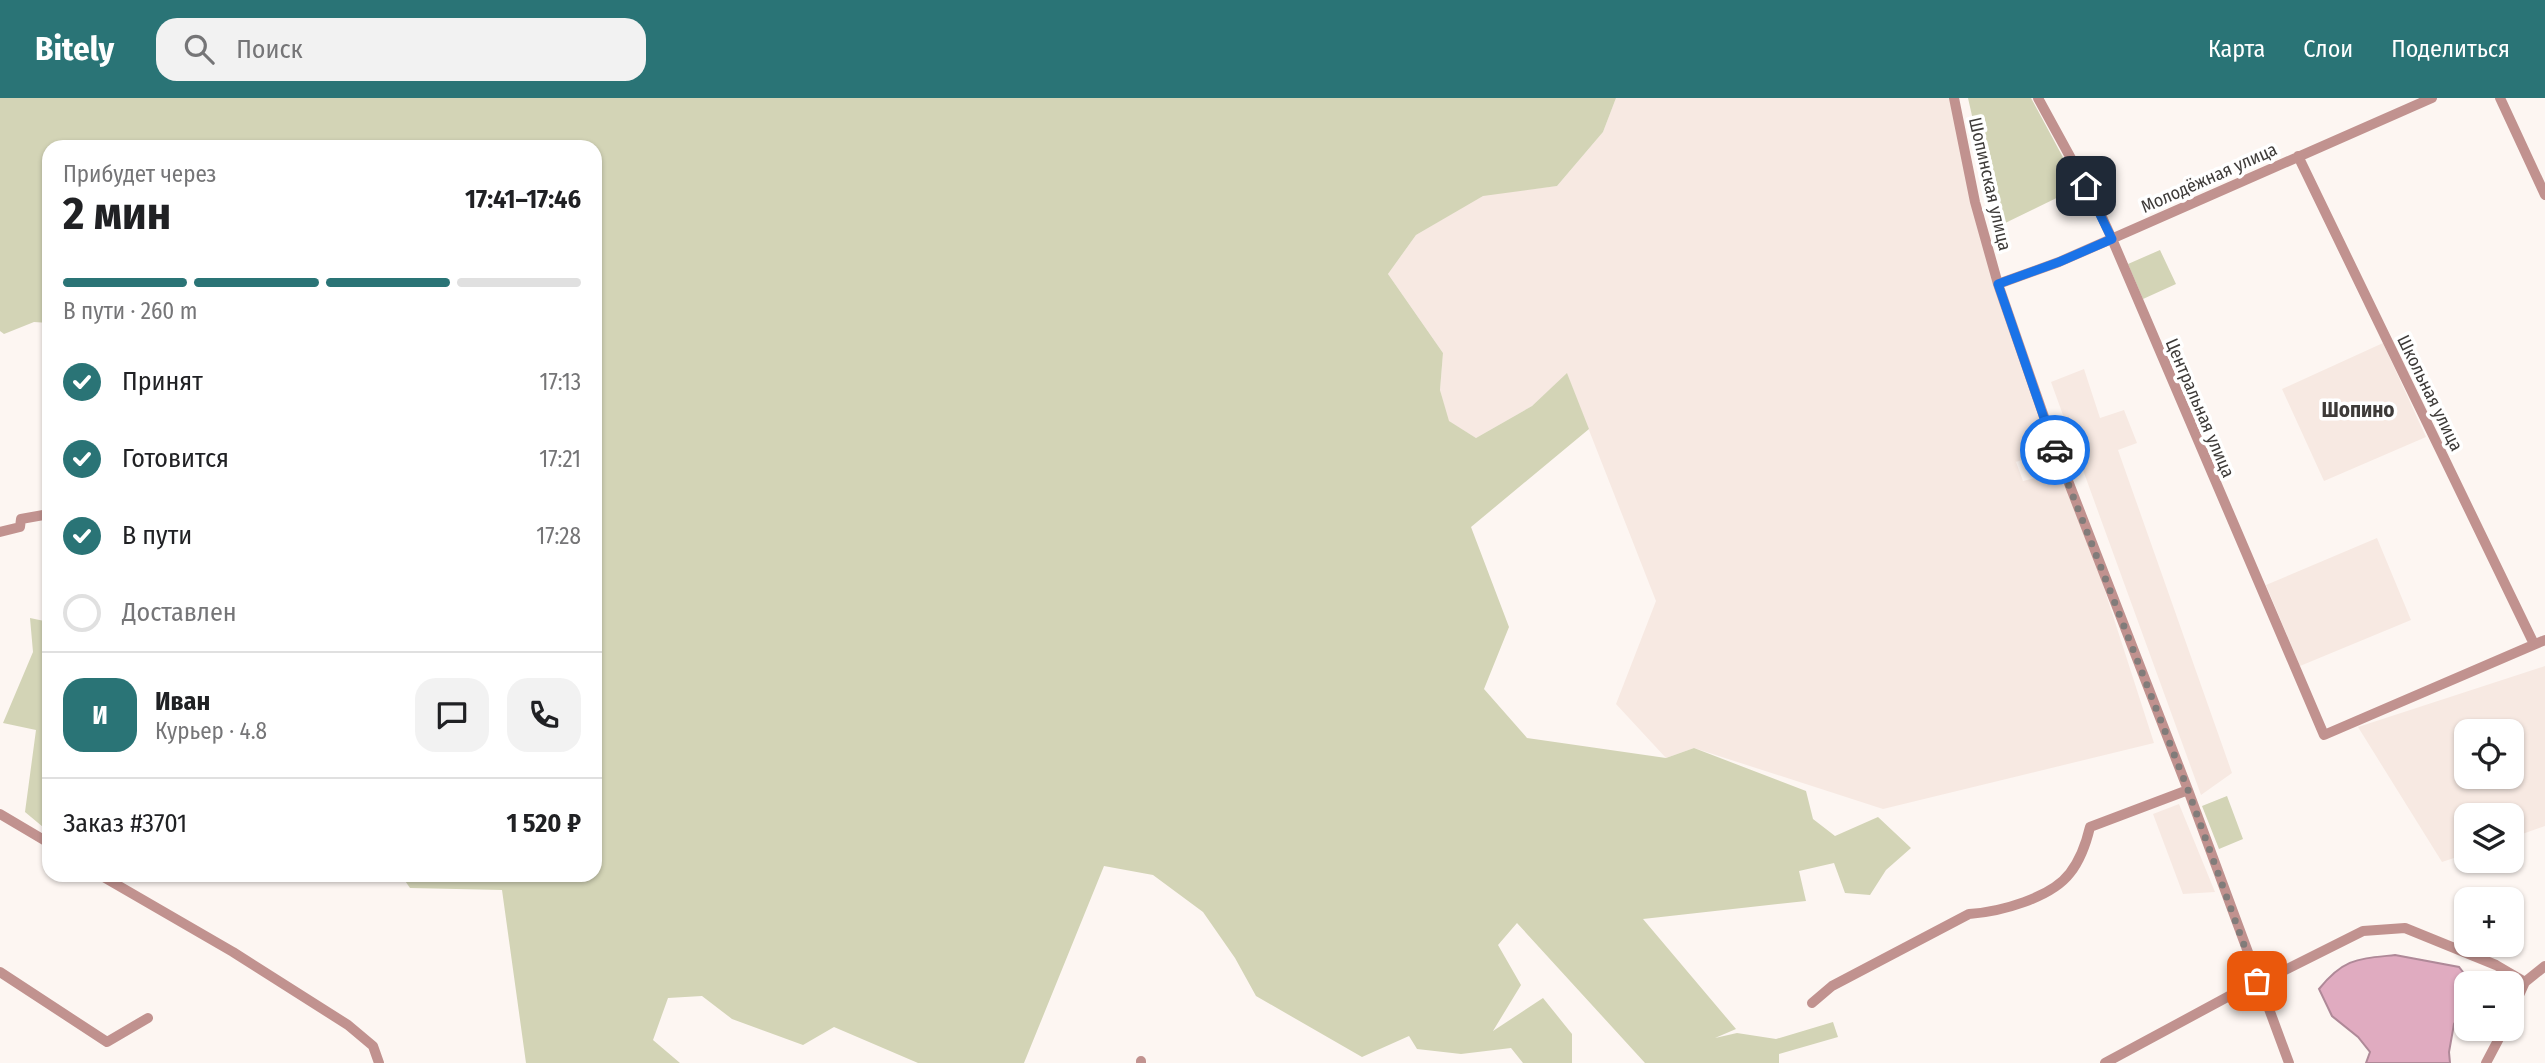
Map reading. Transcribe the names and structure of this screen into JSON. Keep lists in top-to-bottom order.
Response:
{
  "streets": {
    "street": [
      "Молодёжная улица",
      "Шопинская улица",
      "Школьная улица",
      "Центральная улица"
    ]
  },
  "crossings": [
    ["Молодёжная улица", "Шопинская улица"],
    ["Молодёжная улица", "Школьная улица"],
    ["Молодёжная улица", "Центральная улица"],
    ["Школьная улица", "Центральная улица"]
  ],
  "districts": ["Шопино"],
  "page": {
    "header": "Bitely",
    "search": "Поиск",
    "nav": ["Карта", "Слои", "Поделиться"],
    "heading": ["2 мин", "Прибудет через", "17:41–17:46"],
    "panel": [
      "Иван",
      "Курьер · 4.8",
      "Заказ #3701",
      "1 520 ₽"
    ],
    "bar": "В пути · 260 m",
    "list": [
      ["Принят", "17:13"],
      ["Готовится", "17:21"],
      ["В пути", "17:28"],
      "Доставлен"
    ],
    "round": "И",
    "map_buttons": ["+", "−"]
  }
}
